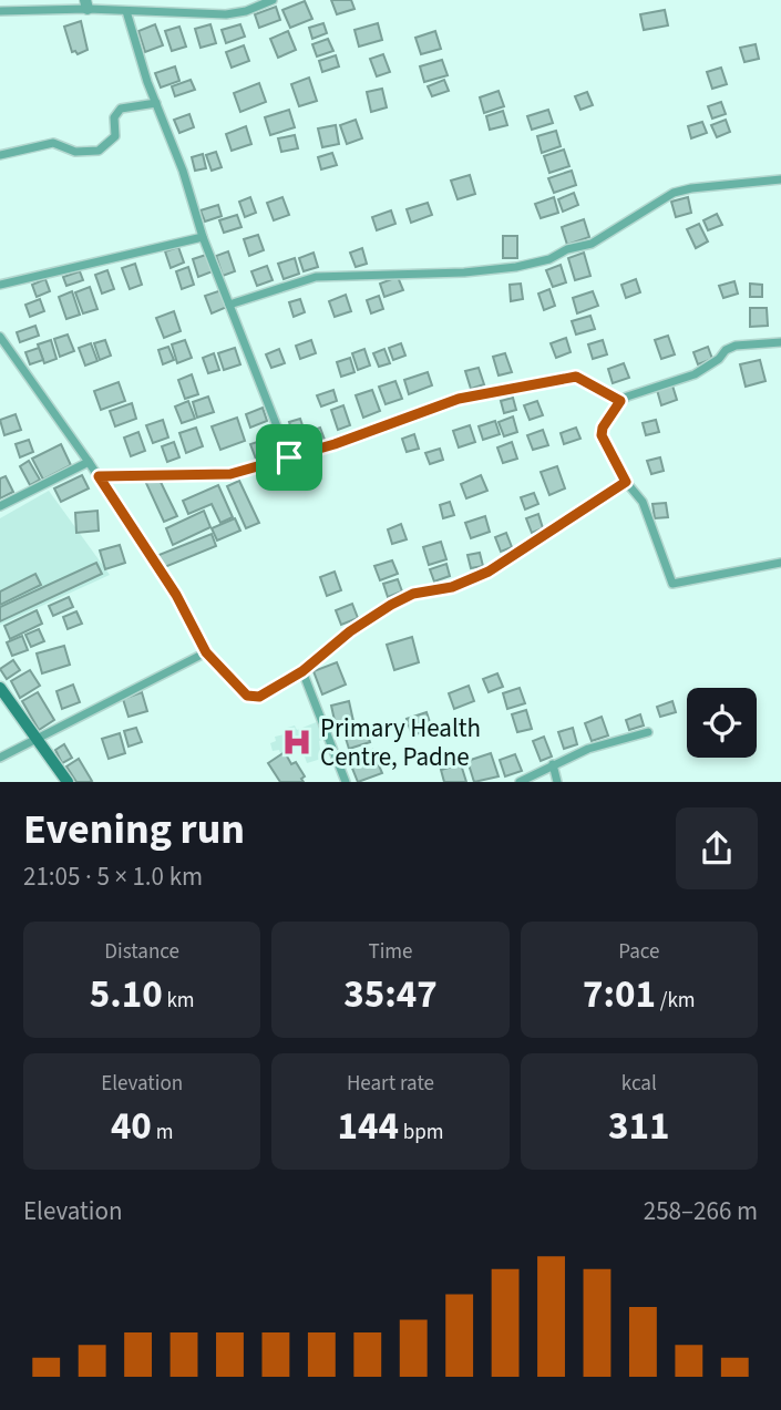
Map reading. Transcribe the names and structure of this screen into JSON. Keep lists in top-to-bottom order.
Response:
{
  "places": {
    "hospital": ["Primary Health Centre, Padne"]
  },
  "page": {
    "heading": ["Evening run", "21:05 · 5 × 1.0 km"],
    "stats": [
      ["Distance", "5.10 km"],
      ["Time", "35:47"],
      ["Pace", "7:01 /km"],
      ["Elevation", "40 m"],
      ["Heart rate", "144 bpm"],
      ["kcal", "311"]
    ],
    "chart": ["Elevation", "258–266 m"]
  }
}
